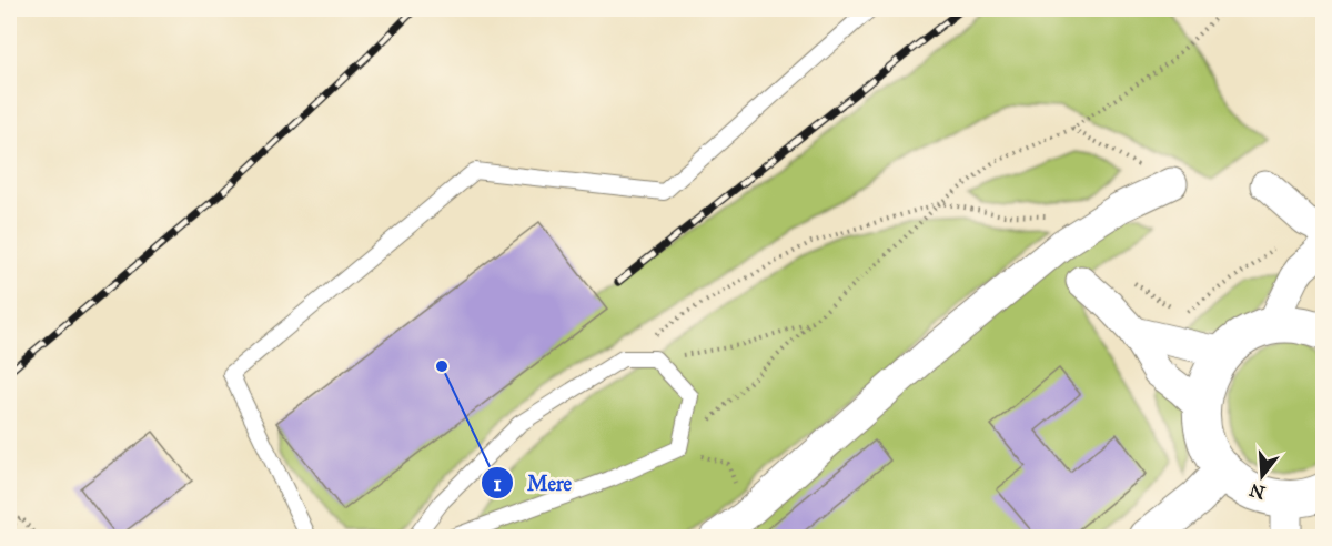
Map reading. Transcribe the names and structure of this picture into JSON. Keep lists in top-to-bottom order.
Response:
{
  "places": ["Mere"],
  "north": "bottom"
}
